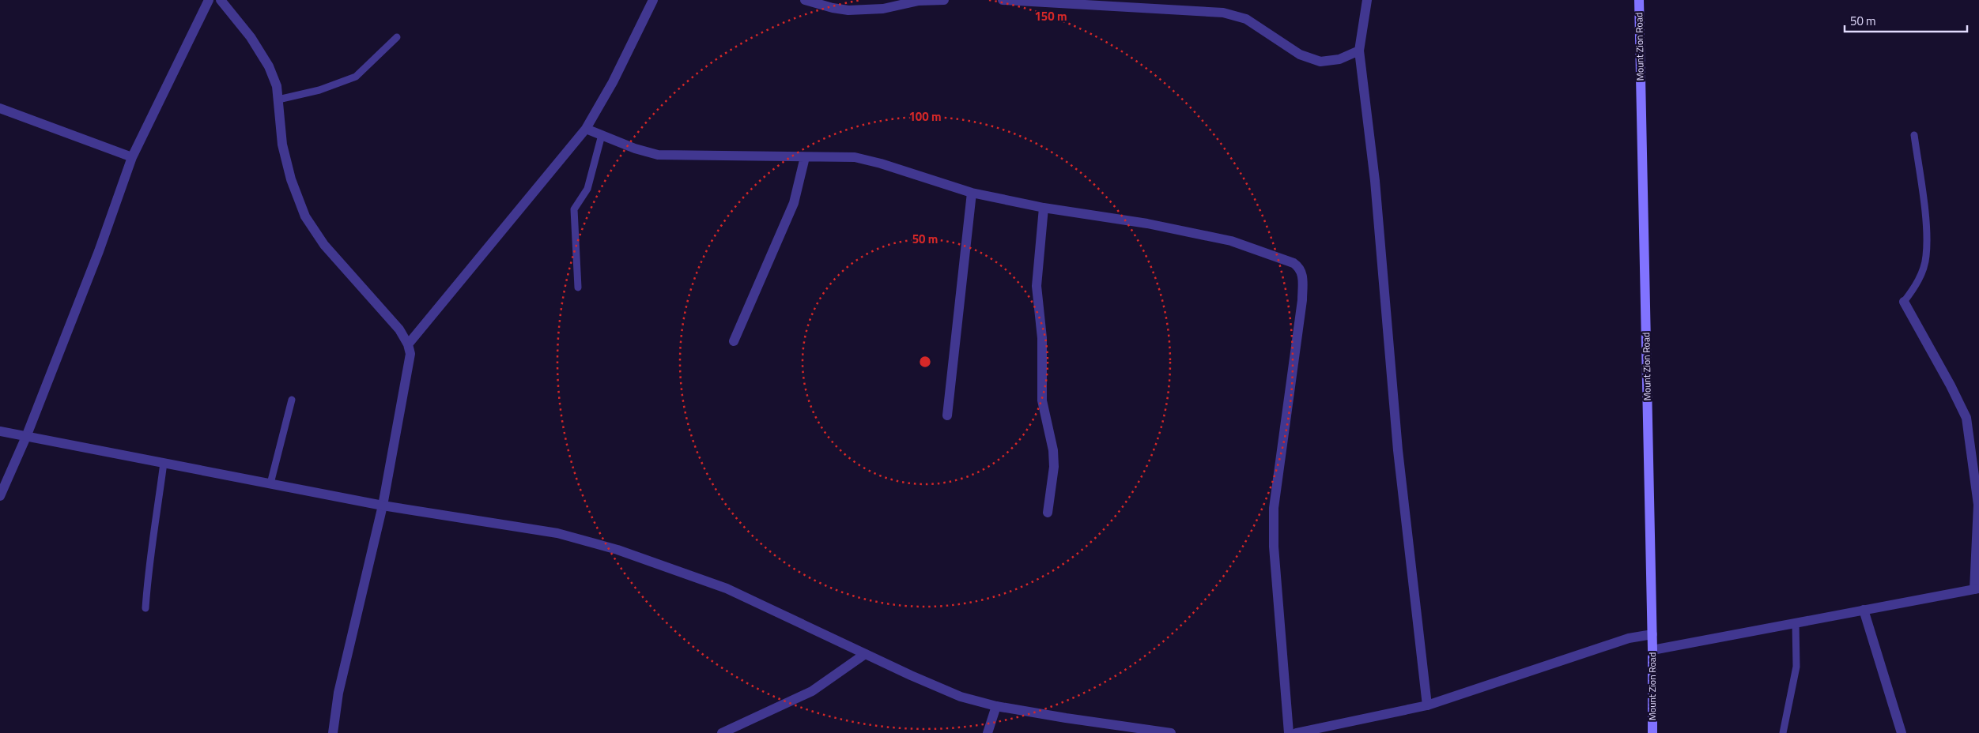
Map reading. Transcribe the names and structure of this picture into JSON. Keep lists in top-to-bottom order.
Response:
{
  "streets": {
    "main road": ["Mount Zion Road"]
  },
  "scale_bar": "50 m",
  "rings": ["150 m", "100 m", "50 m"]
}
